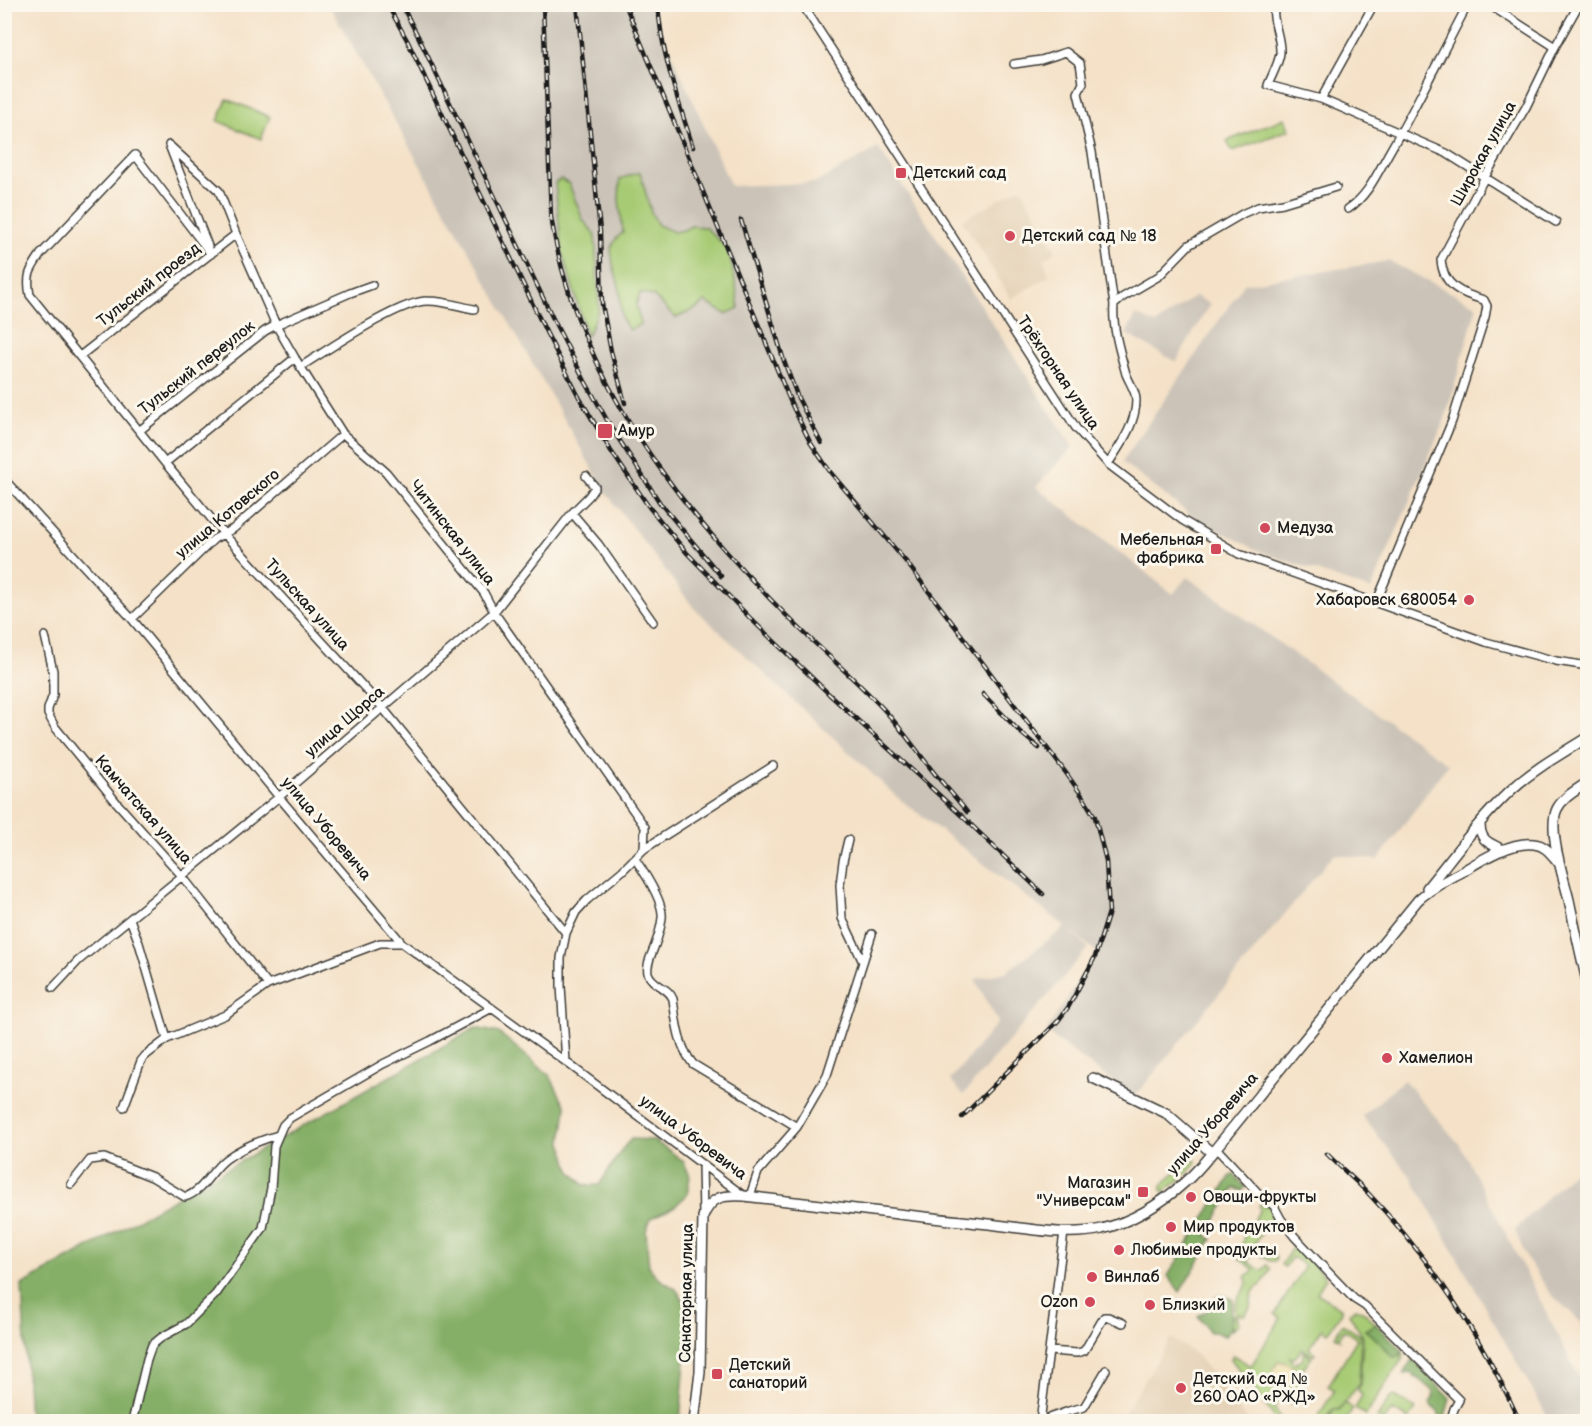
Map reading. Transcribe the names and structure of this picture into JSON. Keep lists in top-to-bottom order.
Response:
{
  "streets": {
    "main road": ["улица Уборевича", "Санаторная улица"],
    "street": [
      "Широкая улица",
      "Тульский проезд",
      "Тульский переулок",
      "Трёхгорная улица",
      "улица Котовского",
      "Читинская улица",
      "Тульская улица",
      "улица Щорса",
      "Камчатская улица"
    ]
  },
  "crossings": [
    ["Широкая улица", "Трёхгорная улица"],
    ["Тульский проезд", "Читинская улица"],
    ["Тульский проезд", "Тульская улица"],
    ["Тульский переулок", "Читинская улица"],
    ["Тульский переулок", "Тульская улица"],
    ["улица Котовского", "Читинская улица"],
    ["улица Котовского", "Тульская улица"],
    ["улица Котовского", "улица Уборевича"],
    ["Читинская улица", "Тульская улица"],
    ["Читинская улица", "улица Щорса"],
    ["Тульская улица", "улица Щорса"],
    ["улица Щорса", "Камчатская улица"],
    ["улица Щорса", "улица Уборевича"],
    ["улица Уборевича", "Санаторная улица"]
  ],
  "places": {
    "transit": [
      "Детский сад",
      "Амур",
      "Мебельная фабрика",
      "Магазин \"Универсам\"",
      "Детский санаторий"
    ],
    "other": [
      "Детский сад № 18",
      "Медуза",
      "Хабаровск 680054",
      "Хамелион",
      "Овощи-фрукты",
      "Мир продуктов",
      "Любимые продукты",
      "Винлаб",
      "Ozon",
      "Близкий",
      "Детский сад № 260 ОАО «РЖД»"
    ]
  }
}
